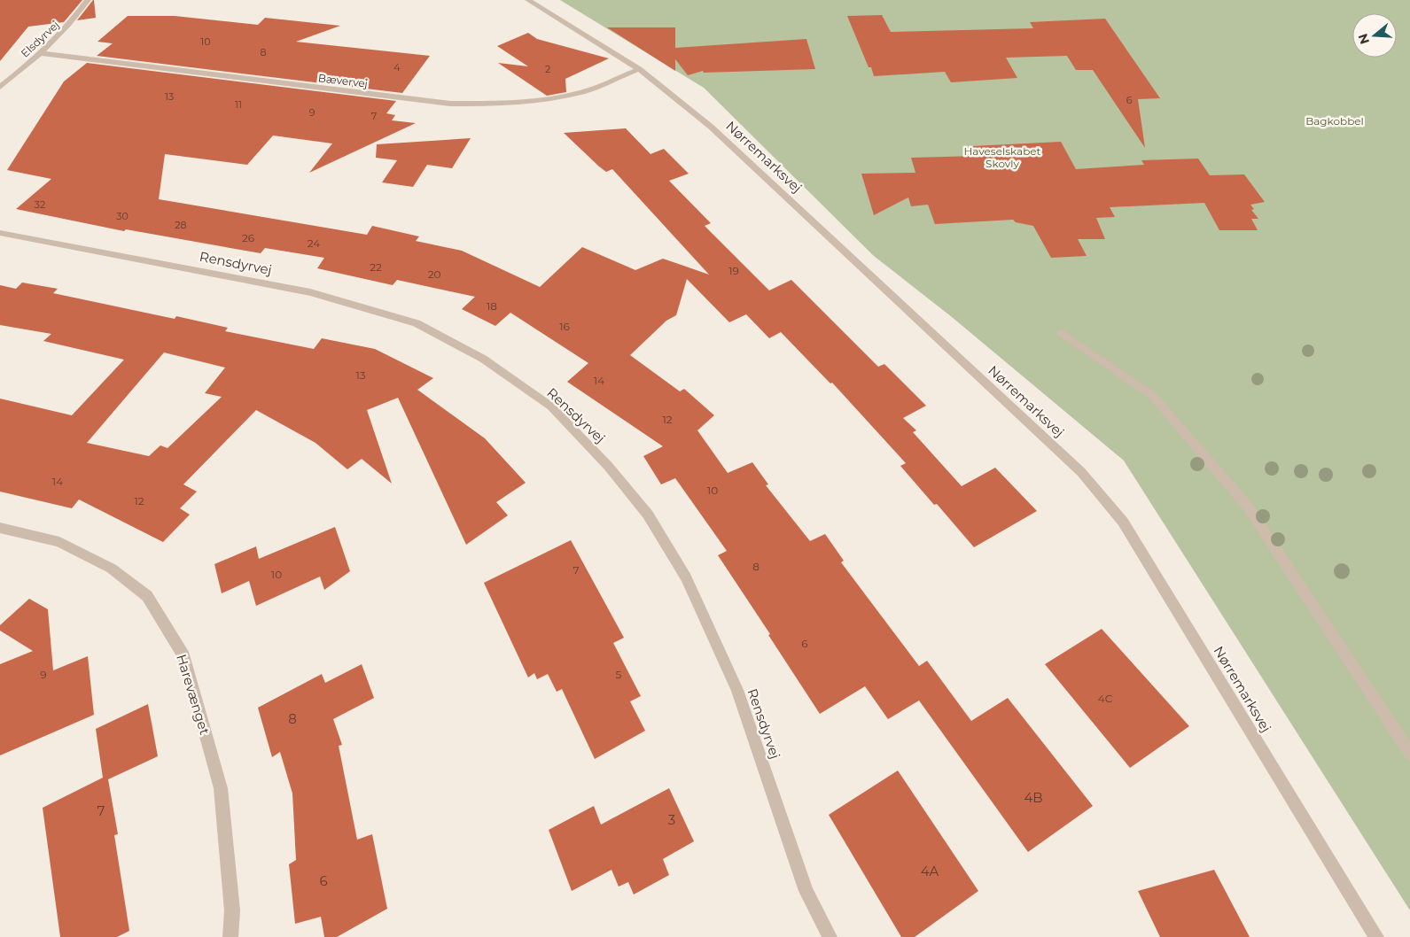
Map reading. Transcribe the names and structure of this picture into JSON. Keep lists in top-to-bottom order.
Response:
{
  "streets": {
    "street": [
      "Elsdyrvej",
      "Bævervej",
      "Nørremarksvej",
      "Rensdyrvej",
      "Harevænget"
    ]
  },
  "crossings": [
    ["Elsdyrvej", "Bævervej"],
    ["Bævervej", "Nørremarksvej"]
  ],
  "parks": ["Bagkobbel", "Haveselskabet Skovly"],
  "house_numbers": [
    "10",
    "8",
    "4",
    "2",
    "13",
    "6",
    "11",
    "9",
    "7",
    "32",
    "30",
    "28",
    "26",
    "24",
    "22",
    "19",
    "20",
    "18",
    "16",
    "13",
    "14",
    "12",
    "14",
    "10",
    "12",
    "8",
    "7",
    "10",
    "6",
    "9",
    "5",
    "4C",
    "8",
    "4B",
    "7",
    "3",
    "4A",
    "6"
  ],
  "north": "left"
}
